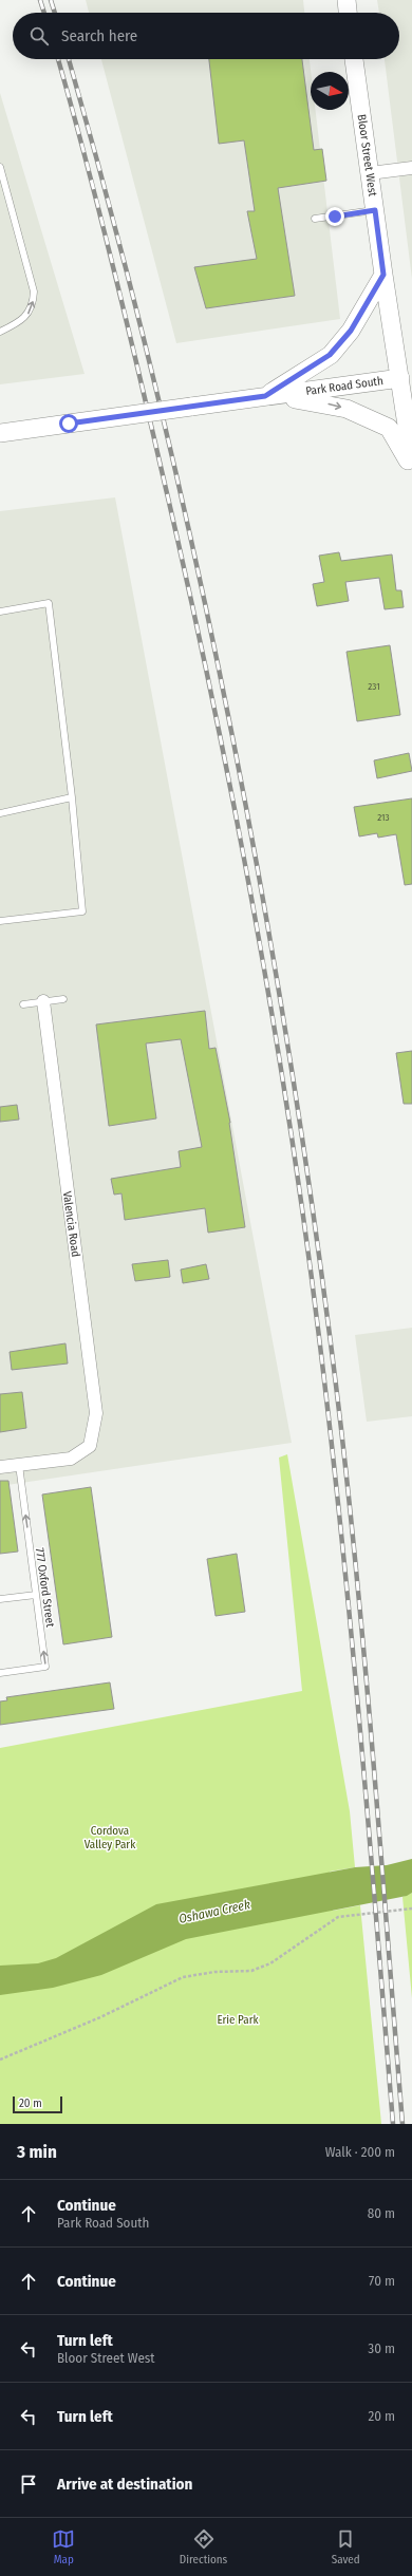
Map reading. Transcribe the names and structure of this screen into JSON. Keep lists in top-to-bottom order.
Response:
{
  "streets": {
    "main road": ["Bloor Street West", "Park Road South"],
    "street": ["Valencia Road"],
    "lane": ["777 Oxford Street"]
  },
  "crossings": [
    ["Bloor Street West", "Park Road South"],
    ["Valencia Road", "777 Oxford Street"]
  ],
  "one_way": ["777 Oxford Street"],
  "water": ["Oshawa Creek"],
  "parks": ["Cordova Valley Park", "Erie Park"],
  "house_numbers": ["231", "213"],
  "scale_bar": "20 m",
  "north": "right",
  "page": {
    "search": "Search here",
    "scale": "20 m",
    "heading": ["3 min", "Walk · 200 m"],
    "list": [
      ["Continue", "Park Road South", "80 m"],
      ["Continue", "70 m"],
      ["Turn left", "Bloor Street West", "30 m"],
      ["Turn left", "20 m"],
      "Arrive at destination"
    ],
    "nav": ["Map", "Directions", "Saved"]
  }
}
